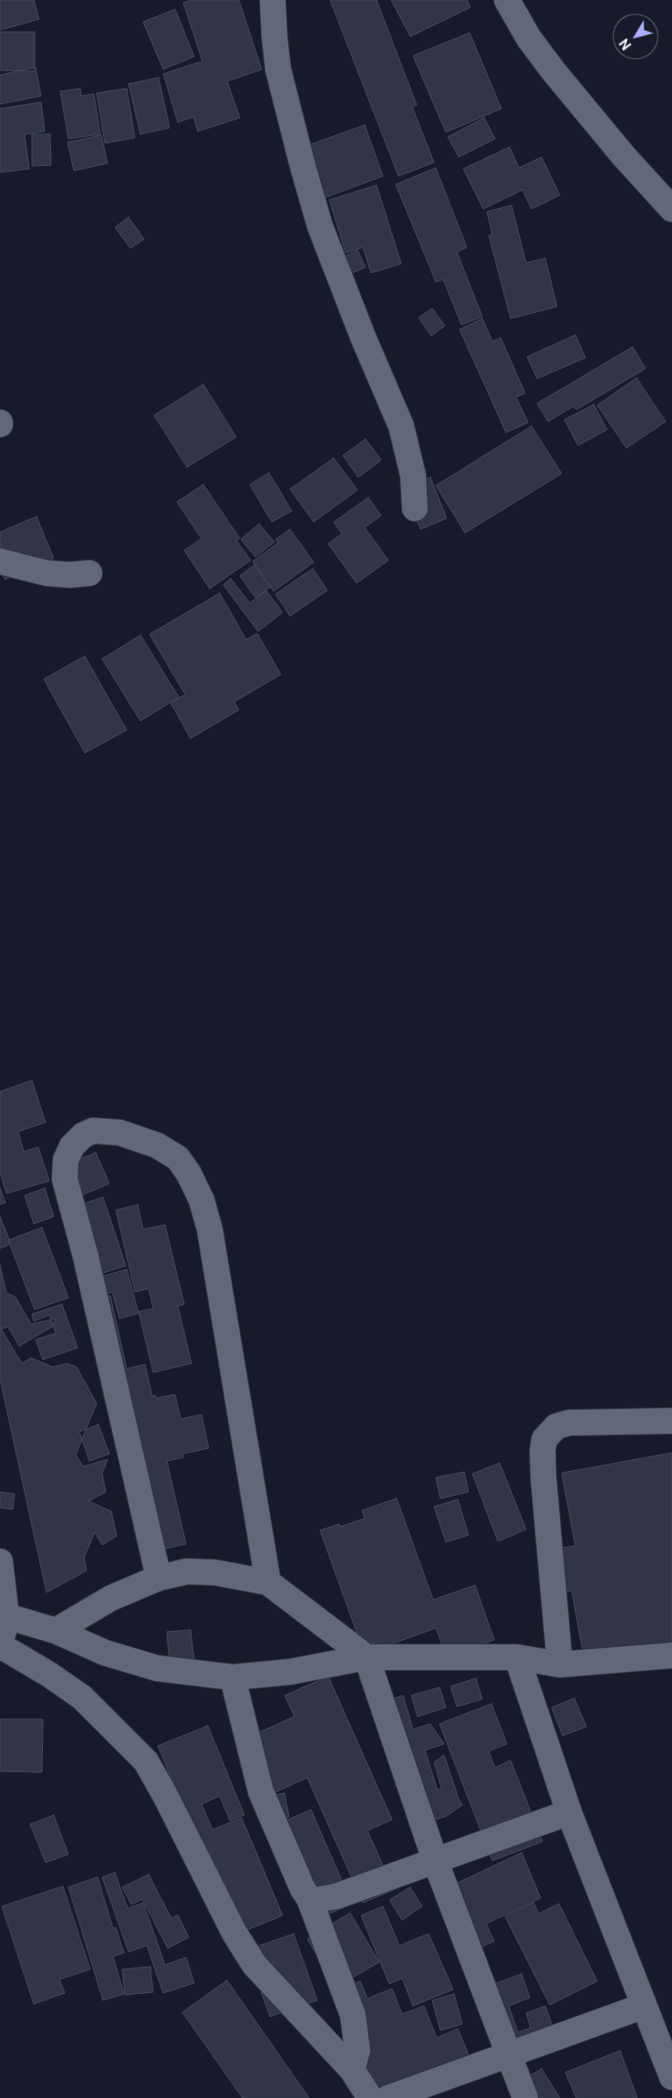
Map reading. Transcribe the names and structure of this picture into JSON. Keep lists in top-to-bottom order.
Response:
{
  "north": "bottom left"
}
